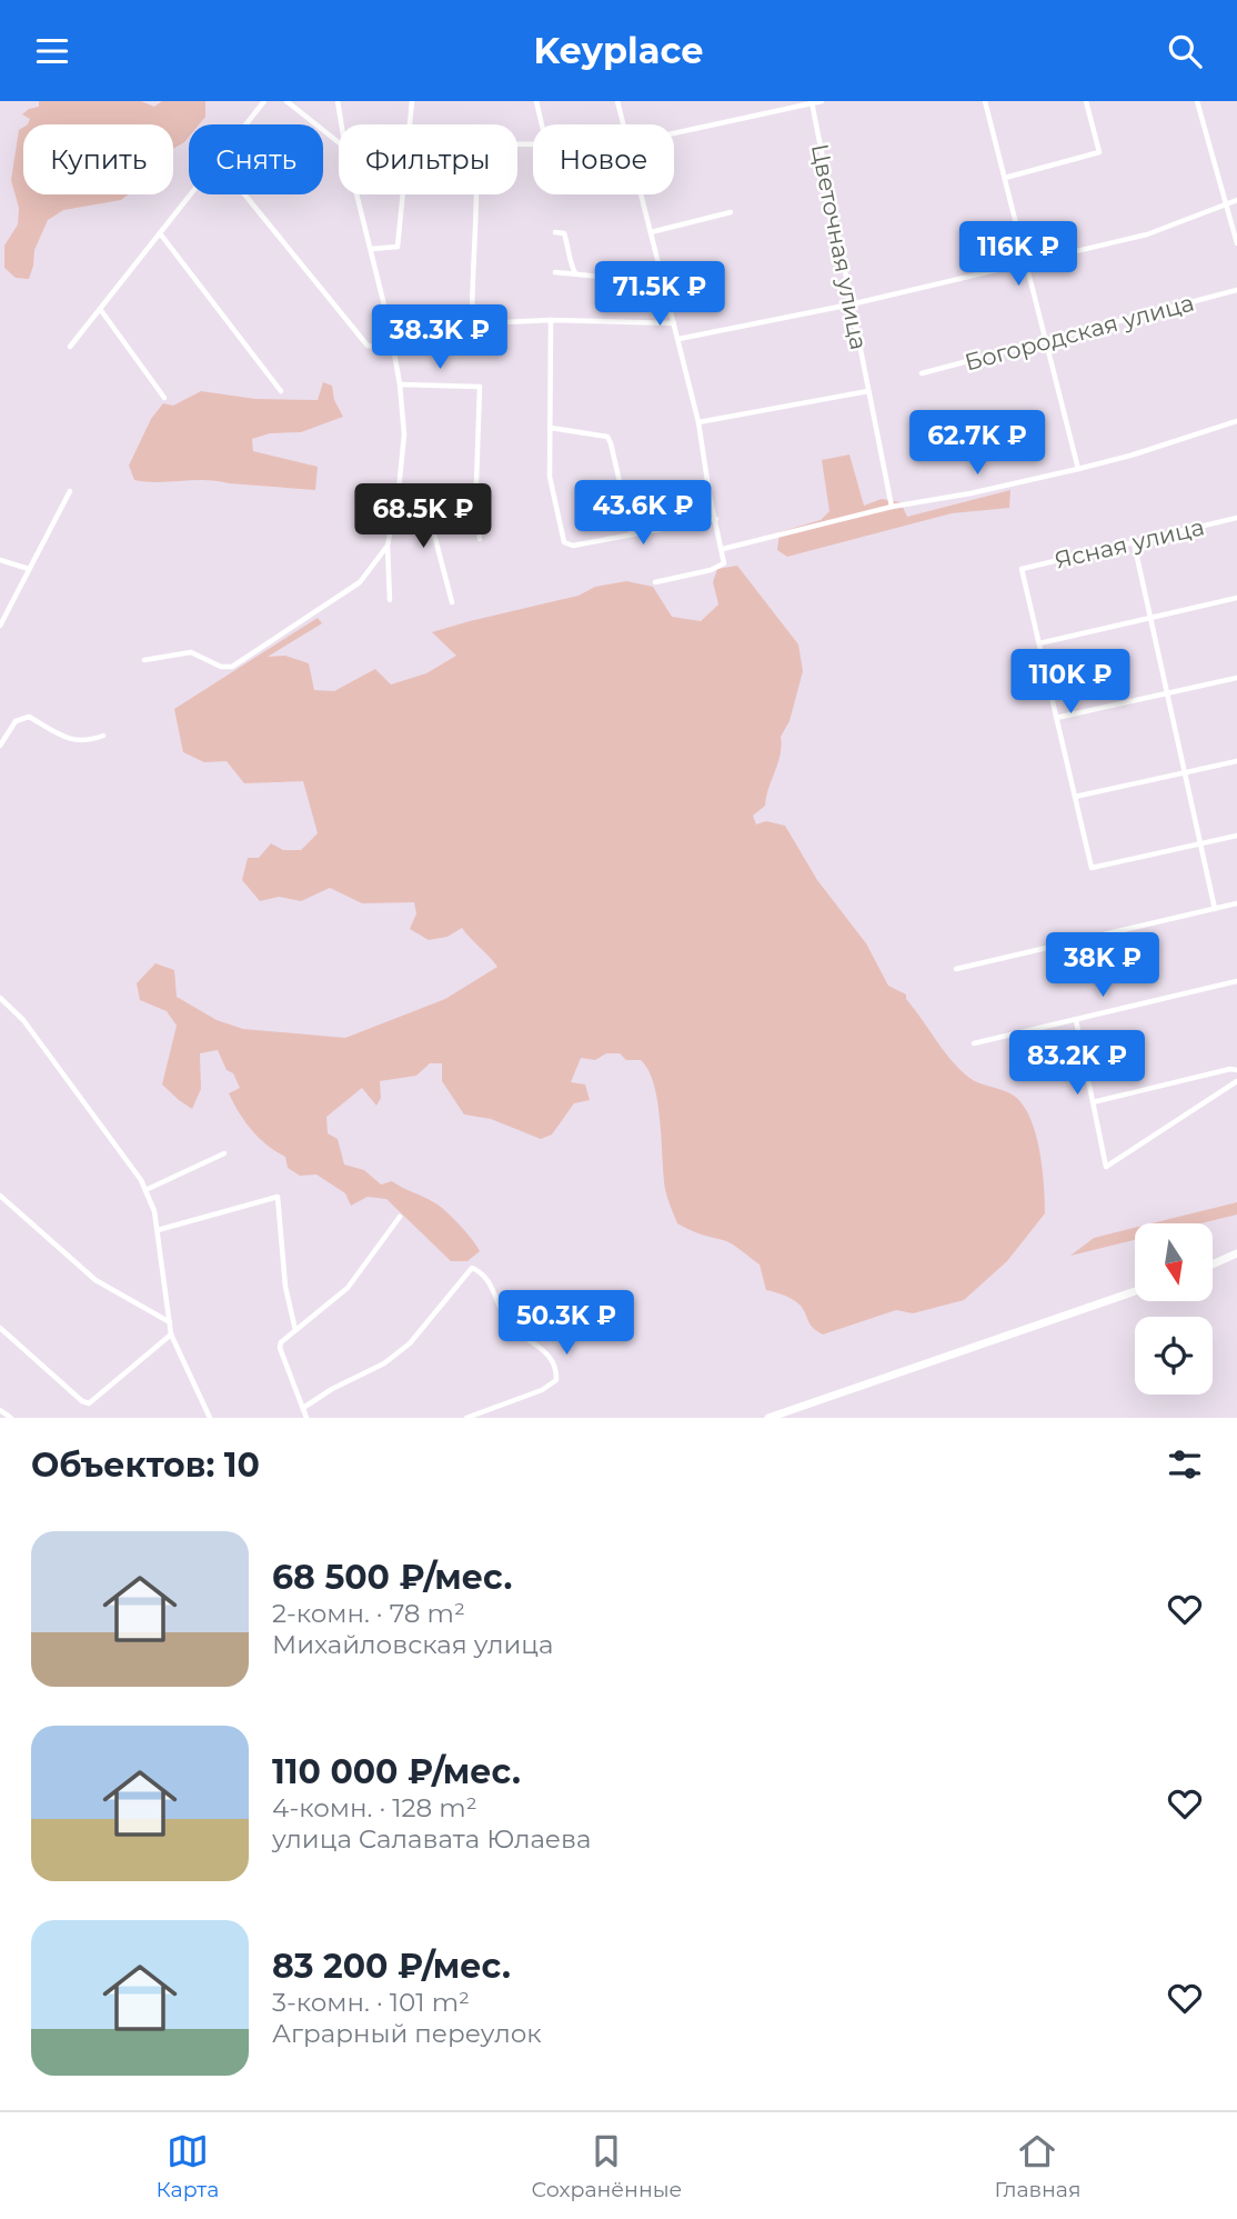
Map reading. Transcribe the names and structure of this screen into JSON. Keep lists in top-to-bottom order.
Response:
{
  "streets": {
    "street": ["Цветочная улица", "Богородская улица", "Ясная улица"]
  },
  "north": "bottom",
  "page": {
    "header": "Keyplace",
    "chip": [
      "Купить",
      "Снять",
      "Фильтры",
      "Новое"
    ],
    "price": [
      "116K ₽",
      "71.5K ₽",
      "38.3K ₽",
      "62.7K ₽",
      "43.6K ₽",
      "68.5K ₽",
      "110K ₽",
      "38K ₽",
      "83.2K ₽",
      "50.3K ₽"
    ],
    "heading": "Объектов: 10",
    "list": [
      {
        "name": "68 500 ₽/мес.",
        "note": "2-комн. · 78 m² · Михайловская улица"
      },
      {
        "name": "110 000 ₽/мес.",
        "note": "4-комн. · 128 m² · улица Салавата Юлаева"
      },
      {
        "name": "83 200 ₽/мес.",
        "note": "3-комн. · 101 m² · Аграрный переулок"
      }
    ],
    "tabs": ["Карта", "Сохранённые", "Главная"]
  }
}
